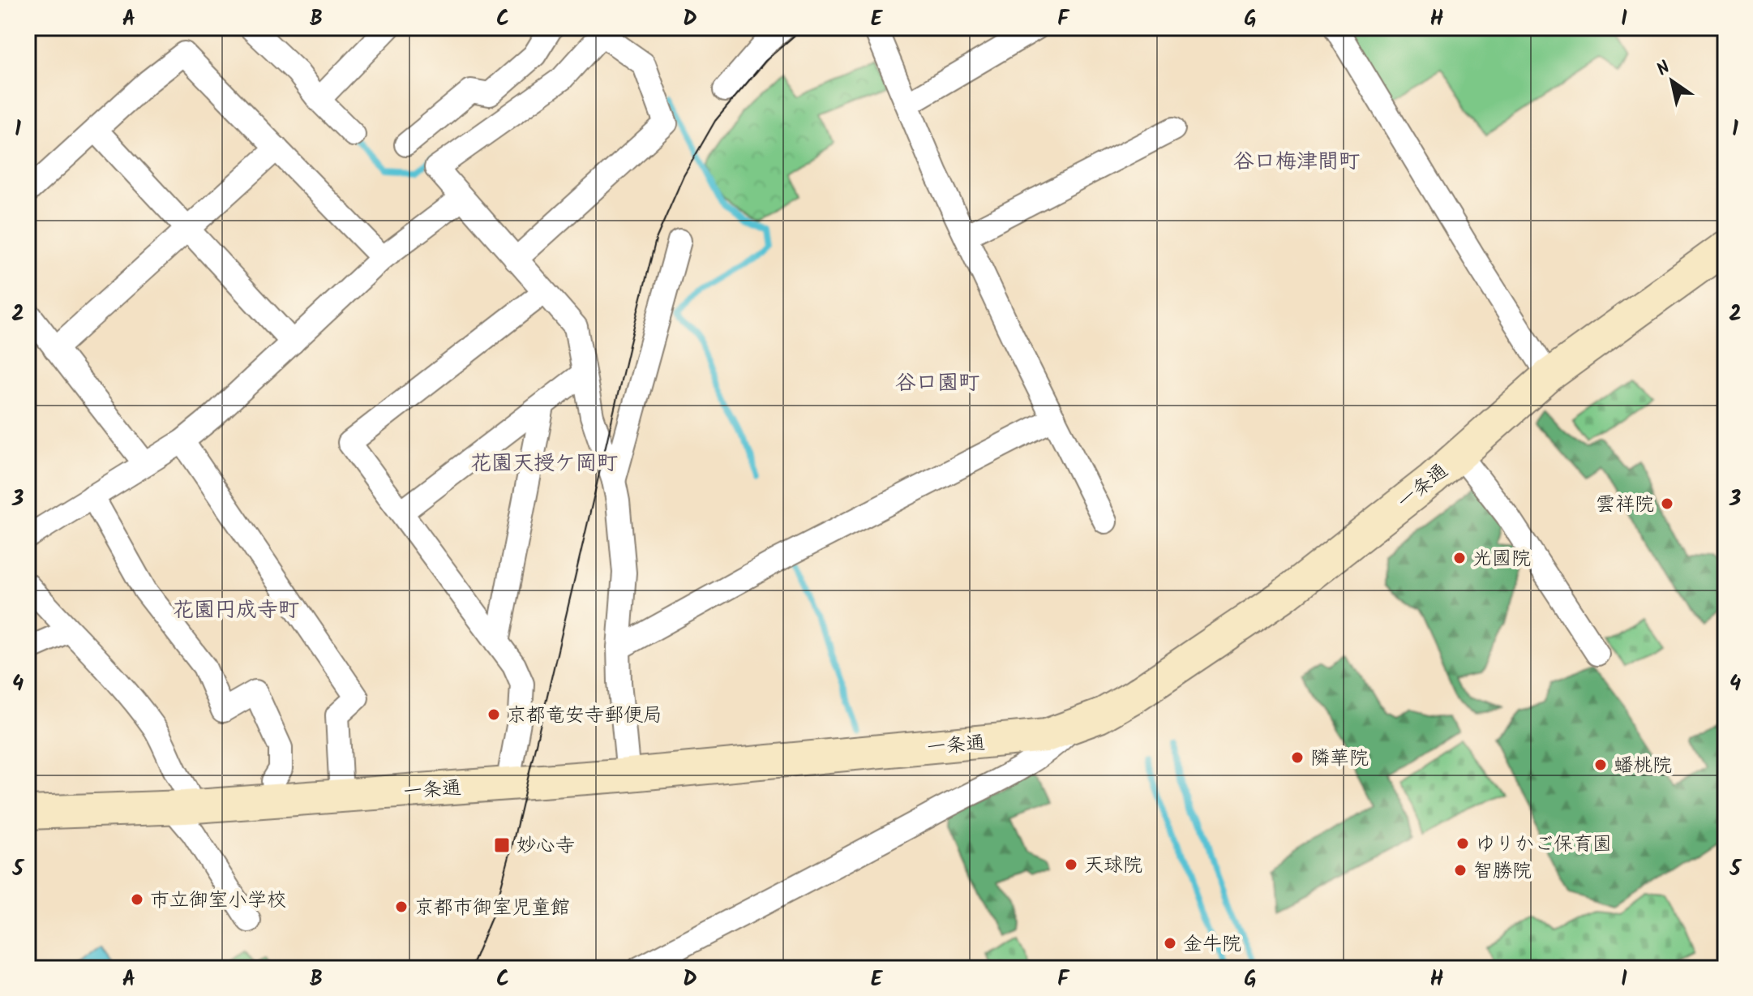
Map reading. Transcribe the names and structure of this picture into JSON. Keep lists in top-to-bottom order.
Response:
{
  "streets": {
    "main road": ["一条通"]
  },
  "districts": [
    "谷口梅津間町",
    "谷口園町",
    "花園天授ケ岡町",
    "花園円成寺町"
  ],
  "places": {
    "other": [
      "雲祥院",
      "光國院",
      "京都竜安寺郵便局",
      "隣華院",
      "蟠桃院",
      "ゆりかご保育園",
      "天球院",
      "智勝院",
      "市立御室小学校",
      "京都市御室児童館",
      "金牛院"
    ],
    "transit": ["妙心寺"]
  },
  "north": "top left",
  "grid": {
    "columns": [
      "A",
      "B",
      "C",
      "D",
      "E",
      "F",
      "G",
      "H",
      "I"
    ],
    "rows": [
      "1",
      "2",
      "3",
      "4",
      "5"
    ]
  }
}
